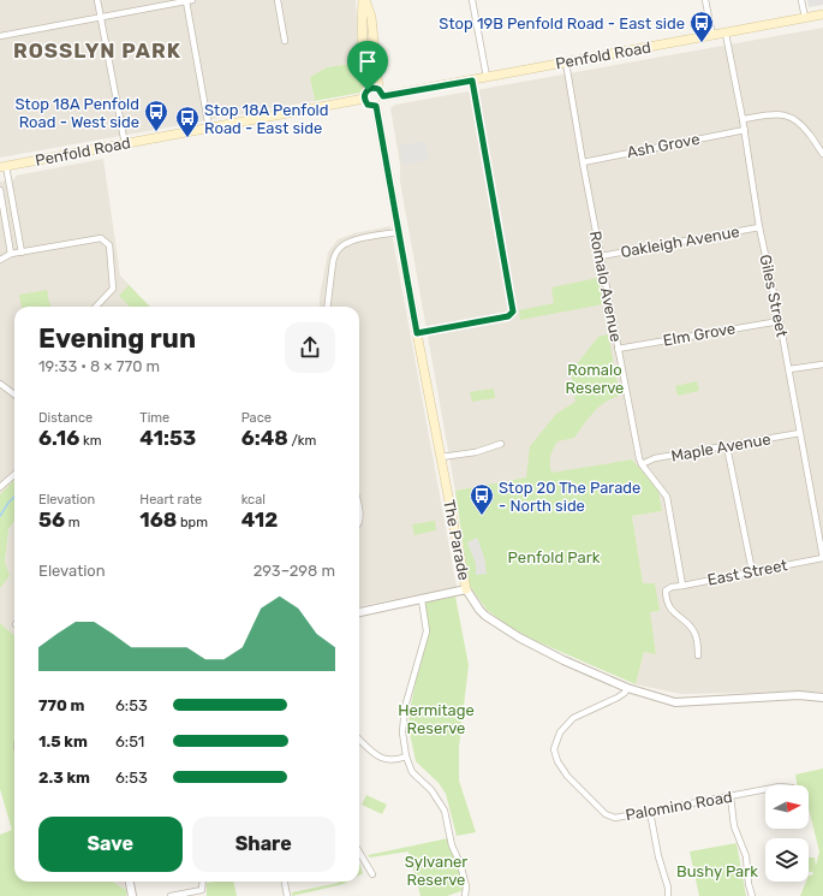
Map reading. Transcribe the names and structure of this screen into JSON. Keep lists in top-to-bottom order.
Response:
{
  "streets": {
    "main road": ["Penfold Road", "The Parade"],
    "street": [
      "Ash Grove",
      "Oakleigh Avenue",
      "Romalo Avenue",
      "Giles Street",
      "Elm Grove",
      "Maple Avenue",
      "East Street",
      "Palomino Road"
    ]
  },
  "crossings": [
    ["Penfold Road", "Romalo Avenue"],
    ["Penfold Road", "Giles Street"],
    ["Penfold Road", "The Parade"],
    ["Ash Grove", "Romalo Avenue"],
    ["Ash Grove", "Giles Street"],
    ["Oakleigh Avenue", "Romalo Avenue"],
    ["Oakleigh Avenue", "Giles Street"],
    ["Romalo Avenue", "Elm Grove"],
    ["Romalo Avenue", "Maple Avenue"],
    ["Romalo Avenue", "East Street"],
    ["Giles Street", "Elm Grove"],
    ["Giles Street", "Maple Avenue"],
    ["Giles Street", "East Street"],
    ["The Parade", "Palomino Road"]
  ],
  "districts": ["ROSSLYN PARK"],
  "parks": [
    "Romalo Reserve",
    "Penfold Park",
    "Hermitage Reserve",
    "Sylvaner Reserve",
    "Bushy Park"
  ],
  "places": {
    "bus stop": [
      "Stop 19B Penfold Road - East side",
      "Stop 18A Penfold Road - West side",
      "Stop 18A Penfold Road - East side",
      "Stop 20 The Parade - North side"
    ]
  },
  "north": "right",
  "page": {
    "heading": ["Evening run", "19:33 · 8 × 770 m"],
    "stats": [
      ["Distance", "6.16 km"],
      ["Time", "41:53"],
      ["Pace", "6:48 /km"],
      ["Elevation", "56 m"],
      ["Heart rate", "168 bpm"],
      ["kcal", "412"]
    ],
    "chart": ["Elevation", "293–298 m"],
    "list": [
      {
        "name": "770 m",
        "note": "6:53"
      },
      {
        "name": "1.5 km",
        "note": "6:51"
      },
      {
        "name": "2.3 km",
        "note": "6:53"
      }
    ],
    "buttons": ["Save", "Share"]
  }
}
